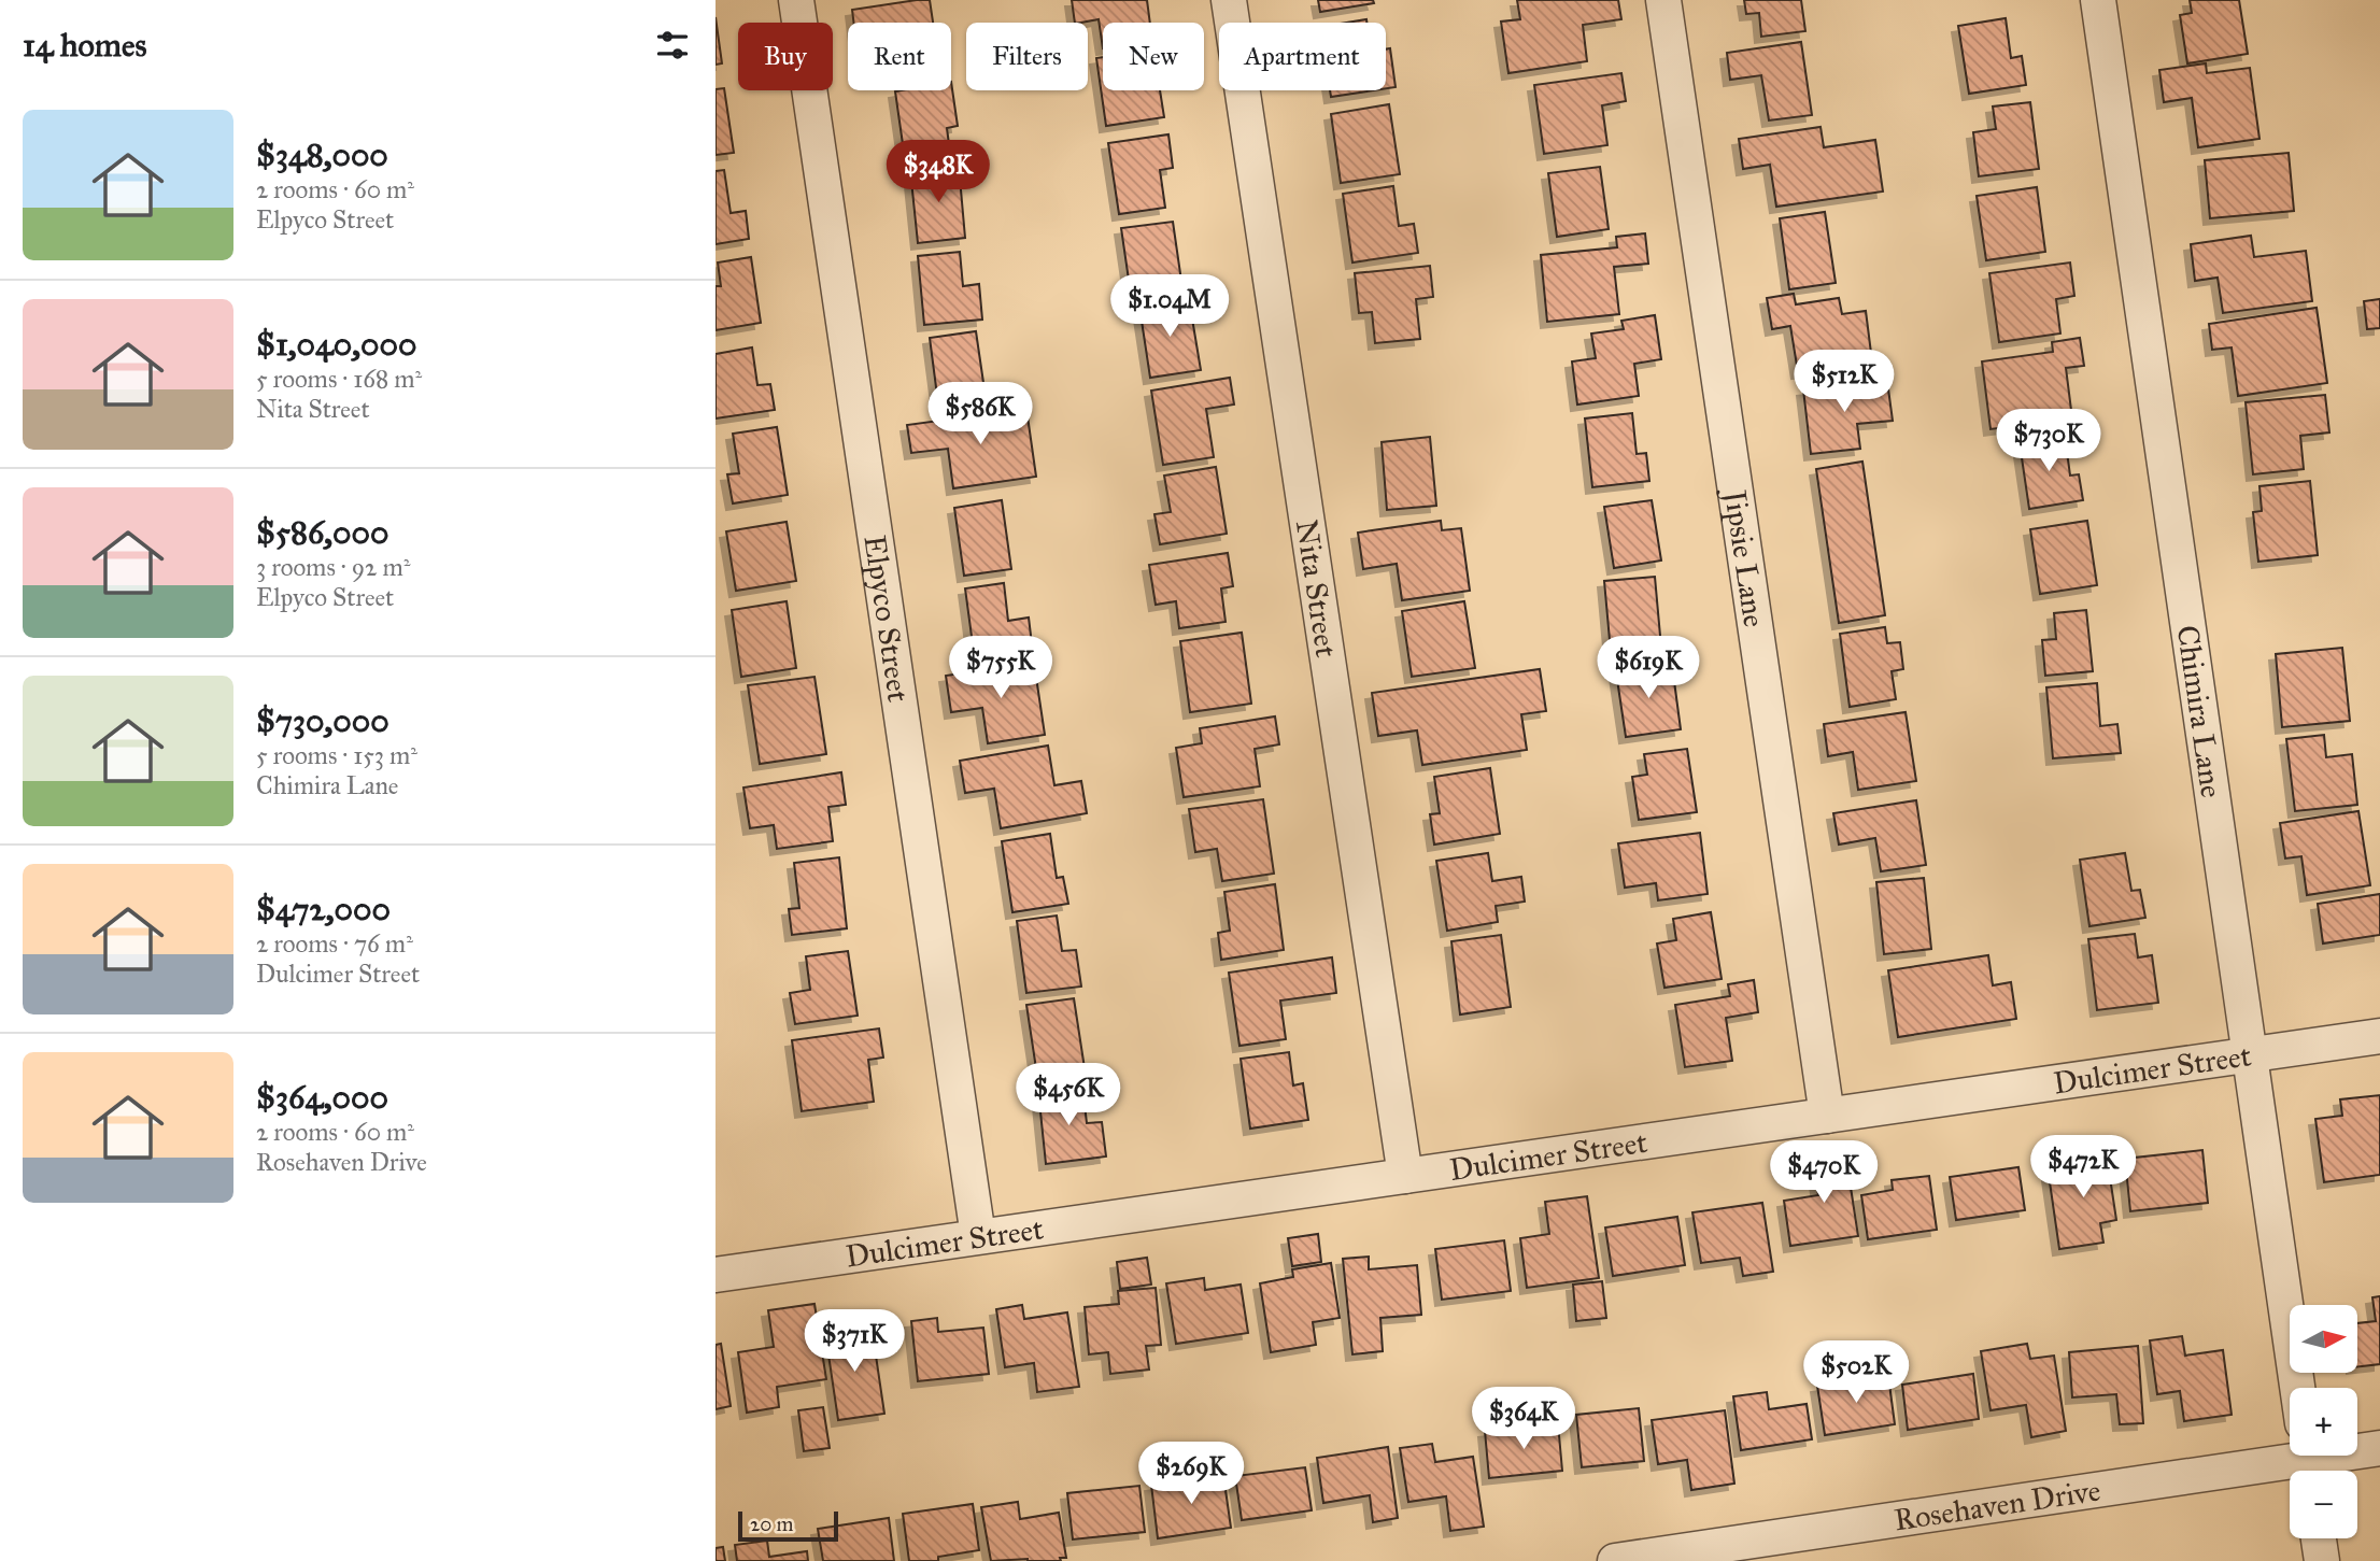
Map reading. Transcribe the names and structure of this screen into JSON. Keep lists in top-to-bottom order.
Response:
{
  "streets": {
    "street": [
      "Jipsie Lane",
      "Nita Street",
      "Elpyco Street",
      "Chimira Lane",
      "Dulcimer Street",
      "Rosehaven Drive"
    ]
  },
  "crossings": [
    ["Jipsie Lane", "Dulcimer Street"],
    ["Nita Street", "Dulcimer Street"],
    ["Elpyco Street", "Dulcimer Street"],
    ["Chimira Lane", "Dulcimer Street"]
  ],
  "scale_bar": "20 m",
  "north": "right",
  "page": {
    "heading": "14 homes",
    "chip": [
      "Buy",
      "Rent",
      "Filters",
      "New",
      "Apartment"
    ],
    "list": [
      {
        "name": "$348,000",
        "note": "2 rooms · 60 m² · Elpyco Street"
      },
      {
        "name": "$1,040,000",
        "note": "5 rooms · 168 m² · Nita Street"
      },
      {
        "name": "$586,000",
        "note": "3 rooms · 92 m² · Elpyco Street"
      },
      {
        "name": "$730,000",
        "note": "5 rooms · 153 m² · Chimira Lane"
      },
      {
        "name": "$472,000",
        "note": "2 rooms · 76 m² · Dulcimer Street"
      },
      {
        "name": "$364,000",
        "note": "2 rooms · 60 m² · Rosehaven Drive"
      }
    ],
    "price": [
      "$348K",
      "$1.04M",
      "$512K",
      "$586K",
      "$730K",
      "$755K",
      "$619K",
      "$456K",
      "$472K",
      "$470K",
      "$371K",
      "$502K",
      "$364K",
      "$269K"
    ],
    "map_buttons": ["+", "−"],
    "scale": "20 m"
  }
}
